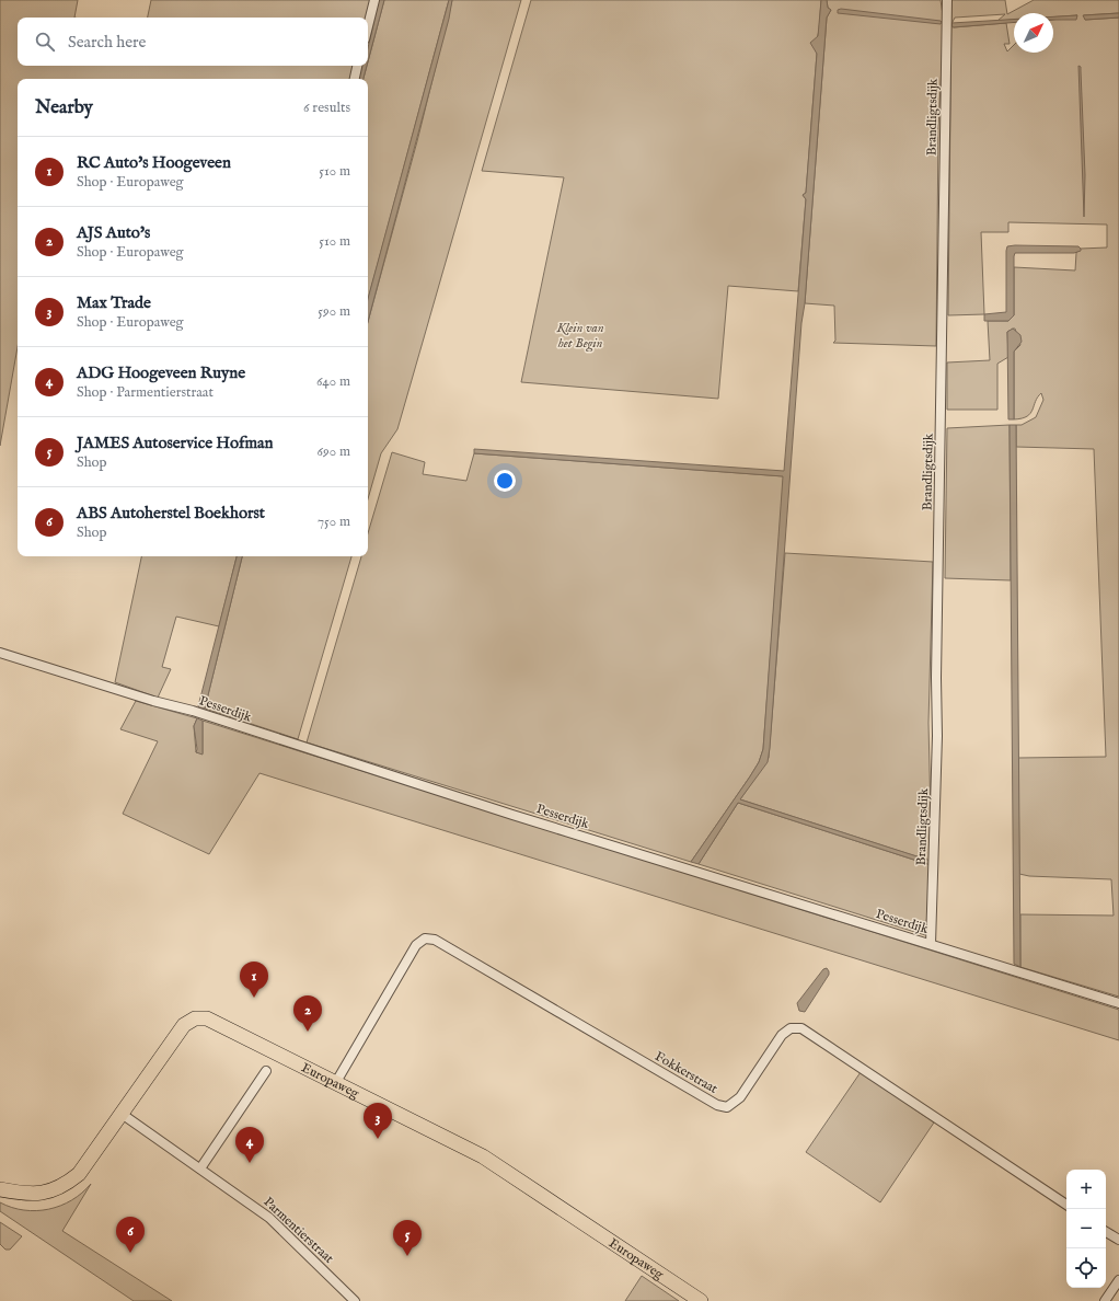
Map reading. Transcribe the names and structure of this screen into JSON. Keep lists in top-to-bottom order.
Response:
{
  "streets": {
    "main road": ["Europaweg"],
    "street": [
      "Brandligtsdijk",
      "Pesserdijk",
      "Fokkerstraat",
      "Parmentierstraat"
    ]
  },
  "crossings": [
    ["Brandligtsdijk", "Pesserdijk"],
    ["Fokkerstraat", "Europaweg"],
    ["Europaweg", "Parmentierstraat"]
  ],
  "parks": ["Klein van het Begin"],
  "north": "top right",
  "page": {
    "search": "Search here",
    "heading": ["Nearby", "6 results"],
    "list": [
      {
        "mark": "1",
        "name": "RC Auto's Hoogeveen",
        "note": "Shop · Europaweg",
        "value": "510 m"
      },
      {
        "mark": "2",
        "name": "AJS Auto's",
        "note": "Shop · Europaweg",
        "value": "510 m"
      },
      {
        "mark": "3",
        "name": "Max Trade",
        "note": "Shop · Europaweg",
        "value": "590 m"
      },
      {
        "mark": "4",
        "name": "ADG Hoogeveen Ruyne",
        "note": "Shop · Parmentierstraat",
        "value": "640 m"
      },
      {
        "mark": "5",
        "name": "JAMES Autoservice Hofman",
        "note": "Shop",
        "value": "690 m"
      },
      {
        "mark": "6",
        "name": "ABS Autoherstel Boekhorst",
        "note": "Shop",
        "value": "750 m"
      }
    ],
    "pins": [
      "1",
      "2",
      "3",
      "4",
      "6",
      "5"
    ],
    "map_buttons": ["+", "−"]
  }
}
